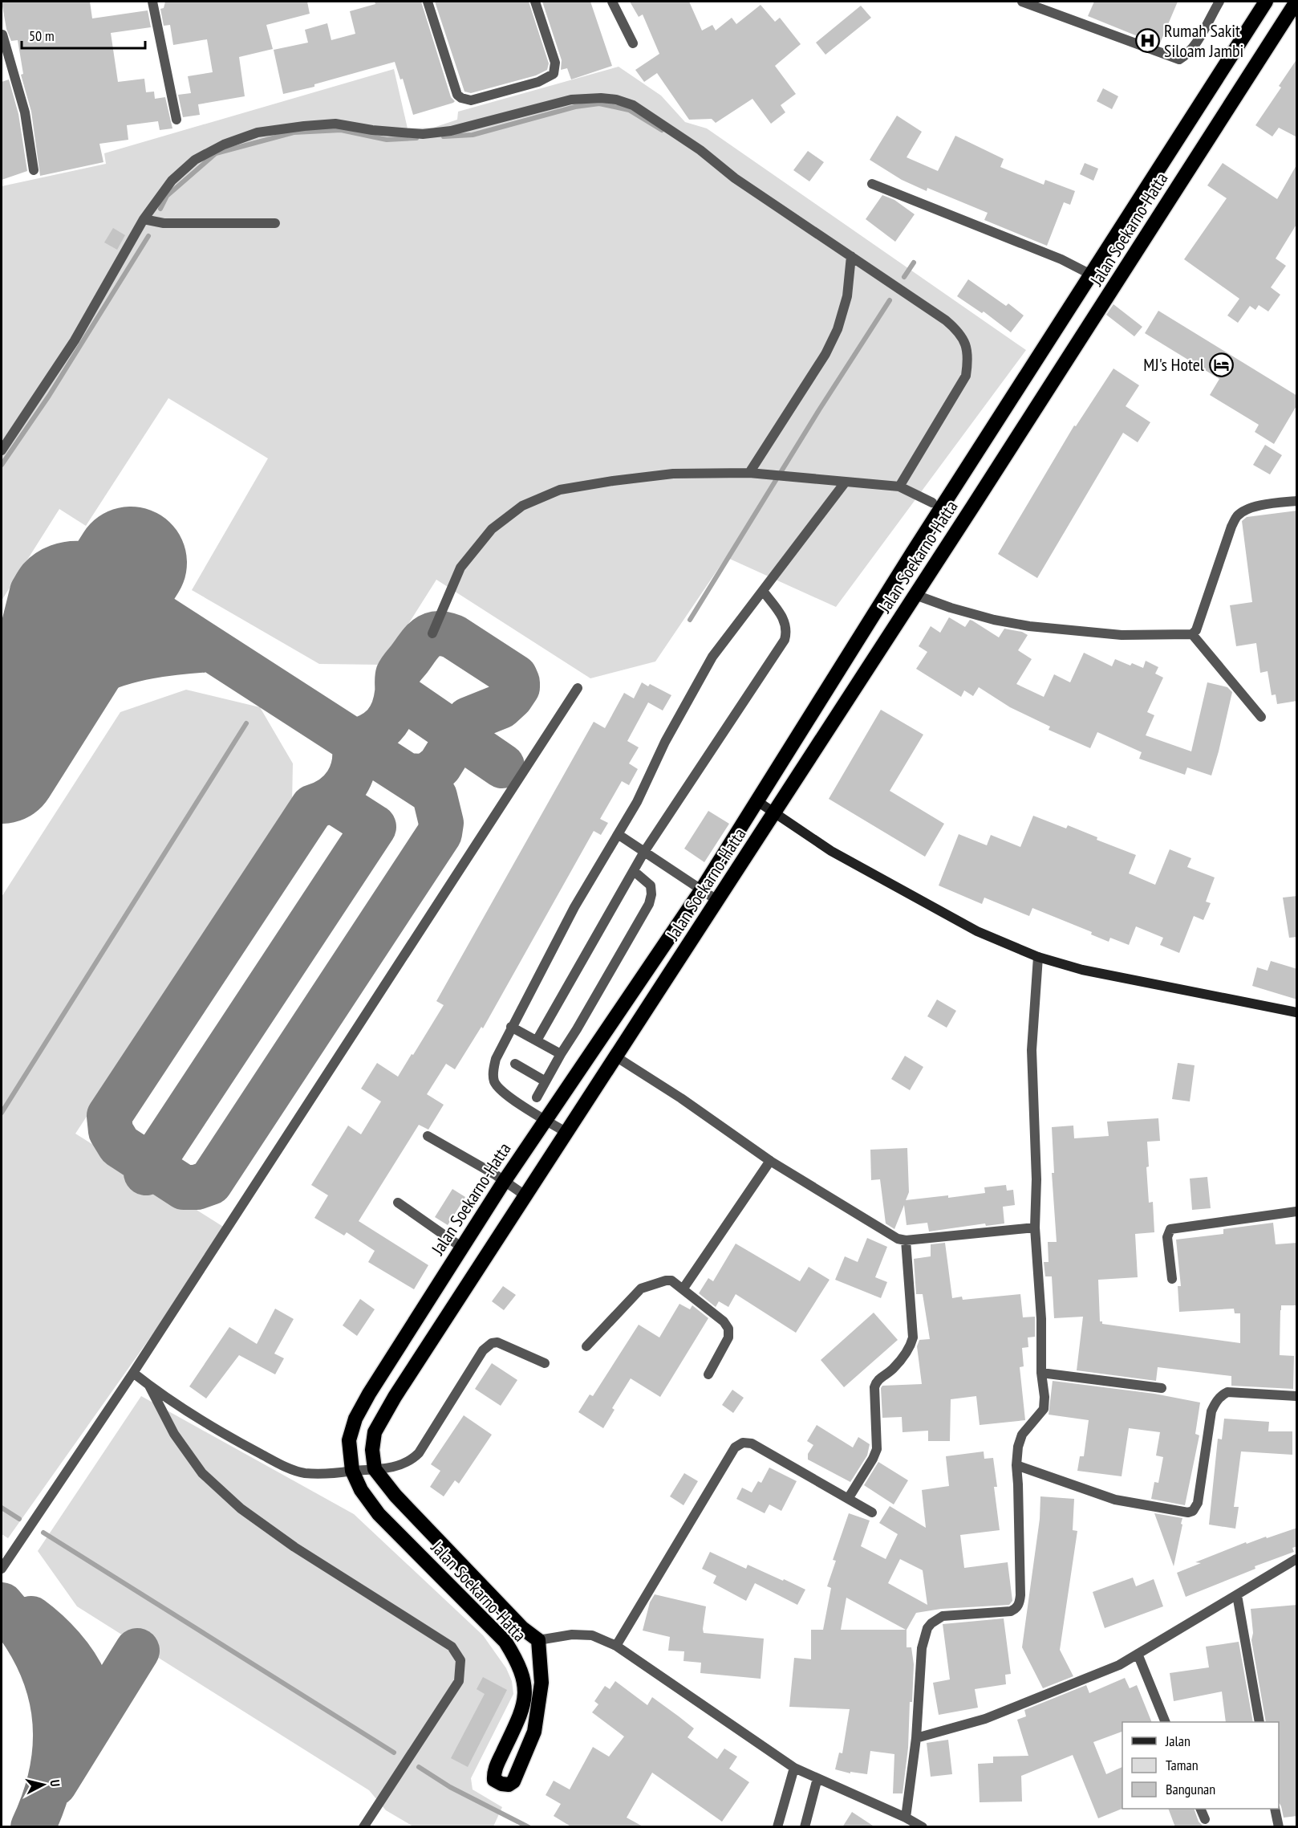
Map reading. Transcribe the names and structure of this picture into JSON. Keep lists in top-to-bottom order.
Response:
{
  "streets": {
    "highway": ["Jalan Soekarno-Hatta"]
  },
  "places": {
    "hospital": ["Rumah Sakit Siloam Jambi"],
    "hotel": ["MJ's Hotel"]
  },
  "legend": ["Jalan", "Taman", "Bangunan"],
  "scale_bar": "50 m",
  "north": "right"
}
